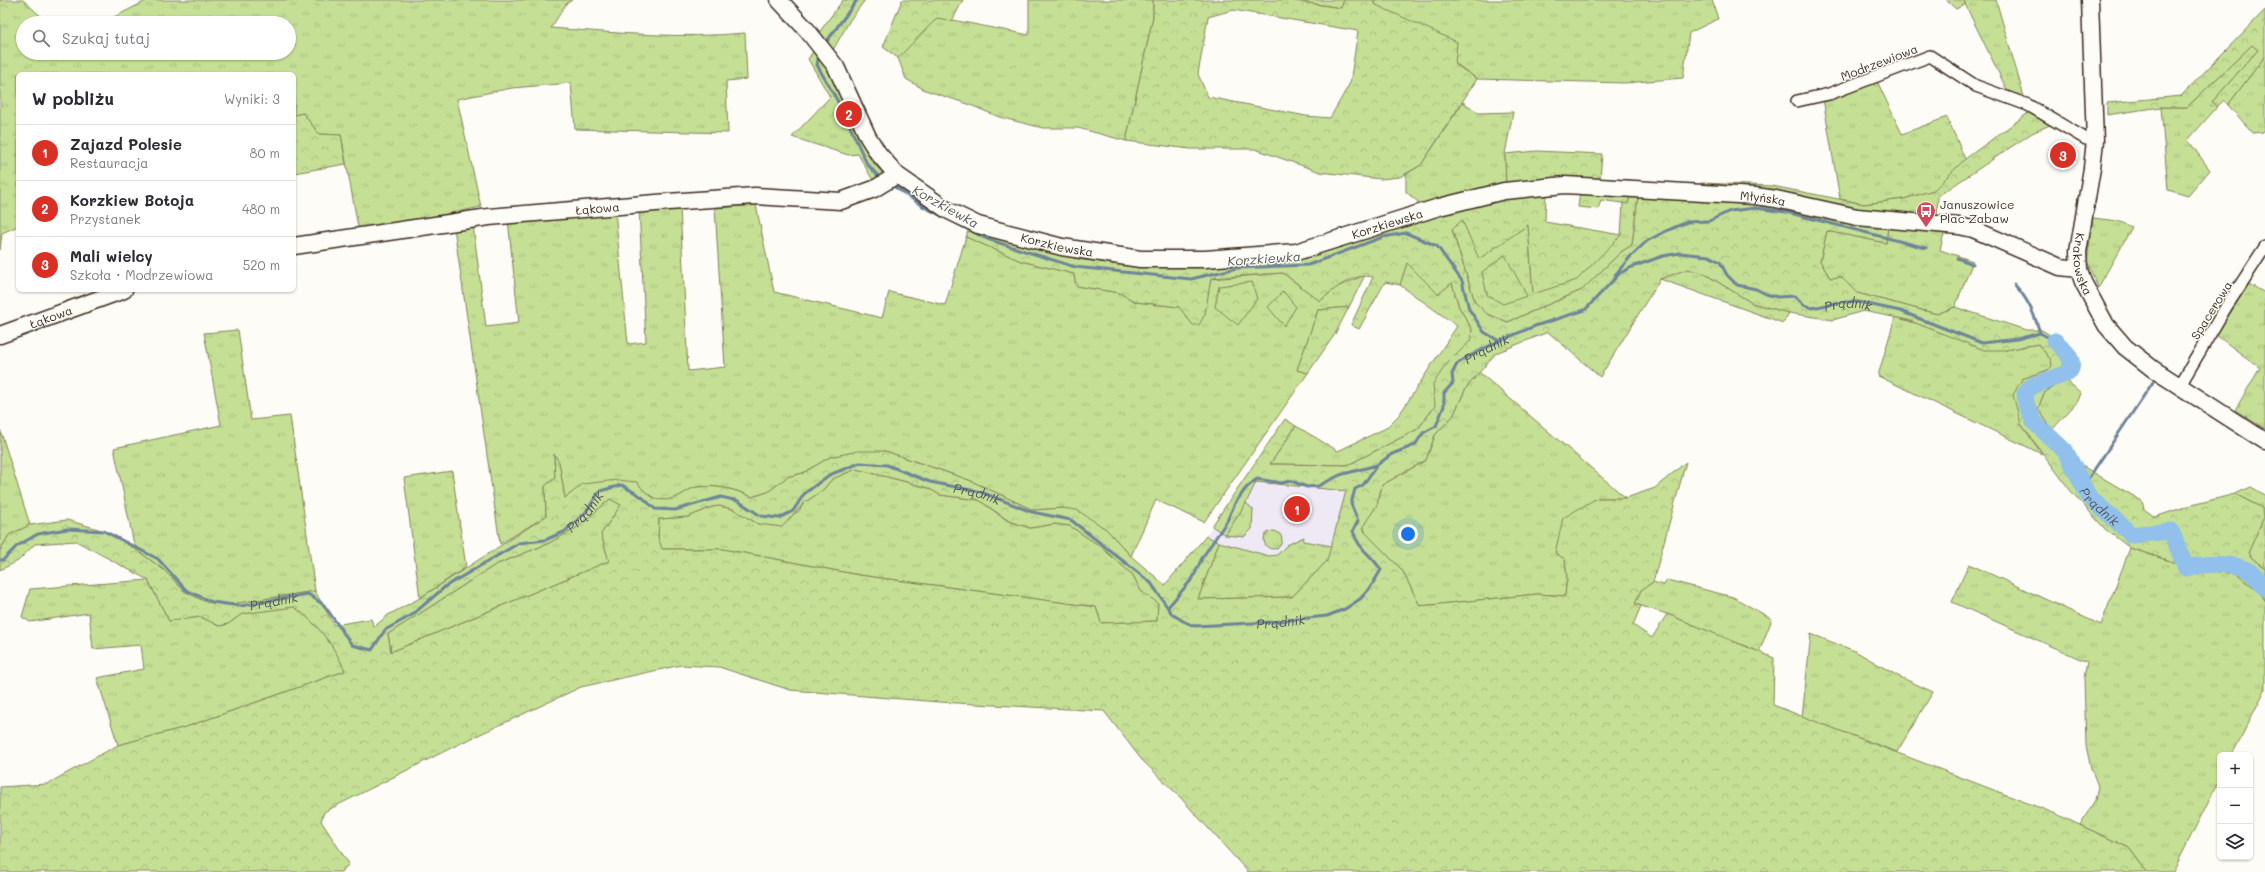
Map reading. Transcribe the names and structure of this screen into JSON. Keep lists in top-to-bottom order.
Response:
{
  "streets": {
    "street": [
      "Modrzewiowa",
      "Młyńska",
      "Łąkowa",
      "Korzkiewska",
      "Krakowska",
      "Spacerowa"
    ]
  },
  "crossings": [
    ["Modrzewiowa", "Krakowska"],
    ["Młyńska", "Korzkiewska"],
    ["Młyńska", "Krakowska"],
    ["Łąkowa", "Korzkiewska"],
    ["Krakowska", "Spacerowa"]
  ],
  "water": ["Korzkiewka", "Prądnik"],
  "places": {
    "bus stop": ["Januszowice Plac Zabaw"]
  },
  "page": {
    "search": "Szukaj tutaj",
    "heading": ["W pobliżu", "Wyniki: 3"],
    "pins": ["2", "3", "1"],
    "list": [
      {
        "mark": "1",
        "name": "Zajazd Polesie",
        "note": "Restauracja",
        "value": "80 m"
      },
      {
        "mark": "2",
        "name": "Korzkiew Botoja",
        "note": "Przystanek",
        "value": "480 m"
      },
      {
        "mark": "3",
        "name": "Mali wielcy",
        "note": "Szkoła · Modrzewiowa",
        "value": "520 m"
      }
    ],
    "map_buttons": ["+", "−"]
  }
}
